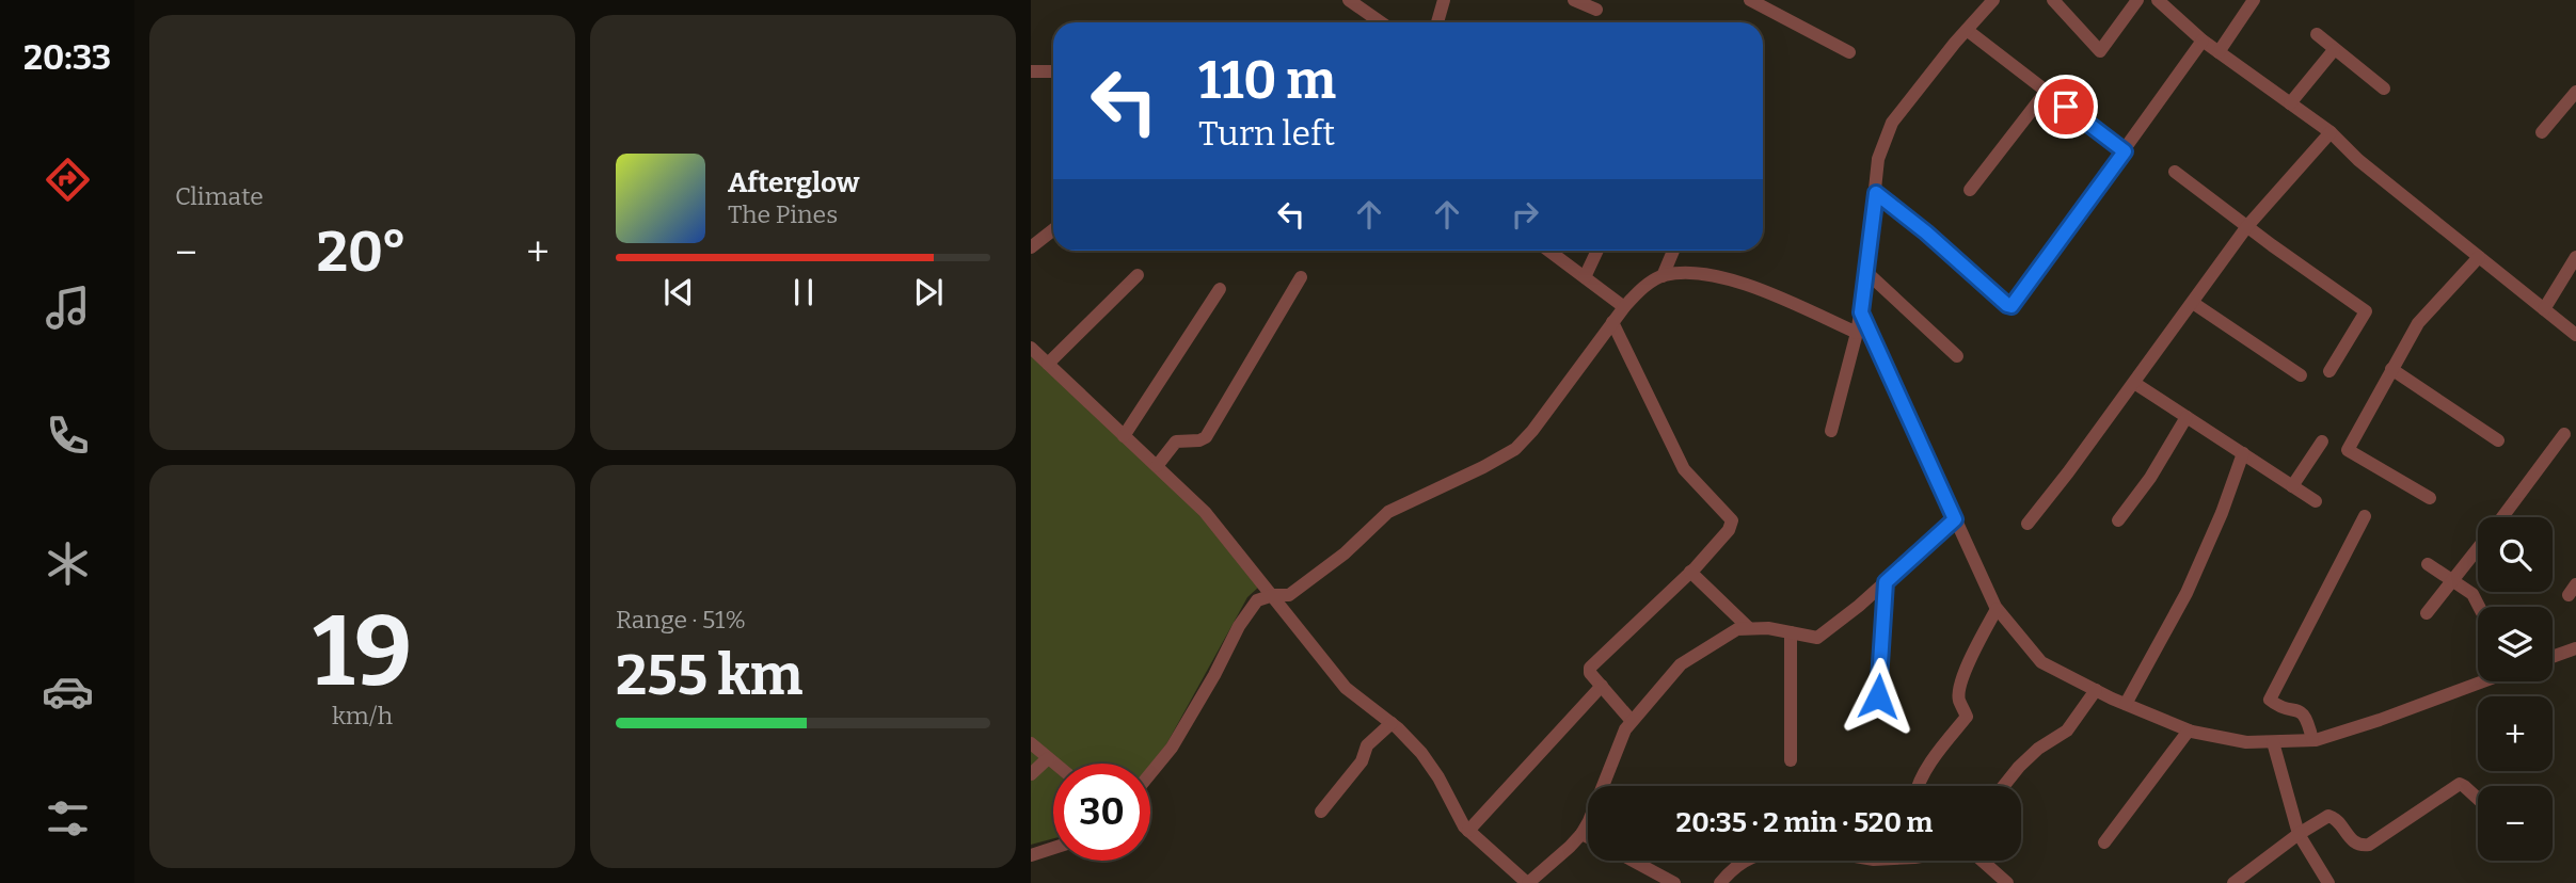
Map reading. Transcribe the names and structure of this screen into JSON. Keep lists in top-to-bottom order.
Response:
{
  "page": {
    "tabs": "20:33",
    "tile": [
      "Climate",
      ["19", "km/h"],
      ["Range · 51%", "255 km"]
    ],
    "turn": ["110 m", "Turn left"],
    "song": ["Afterglow", "The Pines"],
    "heat": ["−", "20°", "+"],
    "map_buttons": ["+", "−"],
    "limit": "30",
    "trip": "20:35 · 2 min · 520 m"
  }
}
